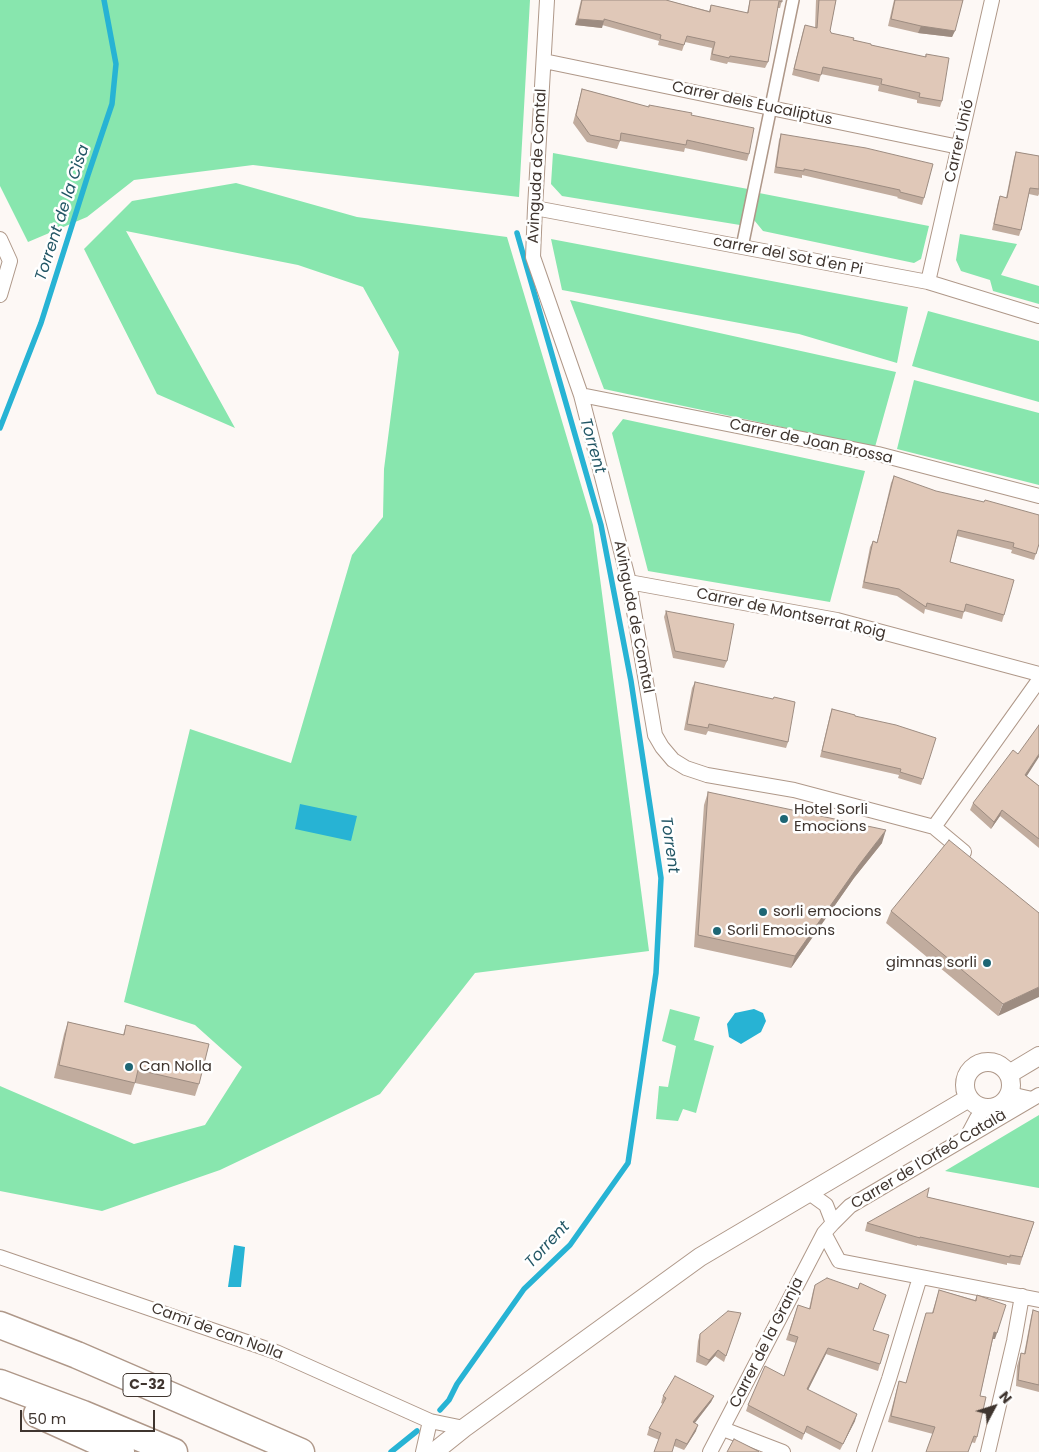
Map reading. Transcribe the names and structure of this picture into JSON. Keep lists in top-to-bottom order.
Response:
{
  "streets": {
    "highway": ["C-32"],
    "street": [
      "Carrer dels Eucaliptus",
      "Carrer Unió",
      "Avinguda de Comtal",
      "carrer del Sot d'en Pi",
      "Carrer de Joan Brossa",
      "Carrer de Montserrat Roig",
      "Carrer de l'Orfeó Català",
      "Camí de can Nolla",
      "Carrer de la Granja"
    ]
  },
  "crossings": [
    ["Carrer dels Eucaliptus", "Carrer Unió"],
    ["Carrer dels Eucaliptus", "Avinguda de Comtal"],
    ["Carrer Unió", "carrer del Sot d'en Pi"],
    ["Avinguda de Comtal", "carrer del Sot d'en Pi"],
    ["Avinguda de Comtal", "Carrer de Joan Brossa"],
    ["Avinguda de Comtal", "Carrer de Montserrat Roig"],
    ["Carrer de l'Orfeó Català", "Carrer de la Granja"]
  ],
  "water": ["Torrent de la Cisa", "Torrent"],
  "places": [
    "Hotel Sorli Emocions",
    "sorli emocions",
    "Sorli Emocions",
    "gimnas sorli",
    "Can Nolla"
  ],
  "scale_bar": "50 m",
  "north": "top right"
}
